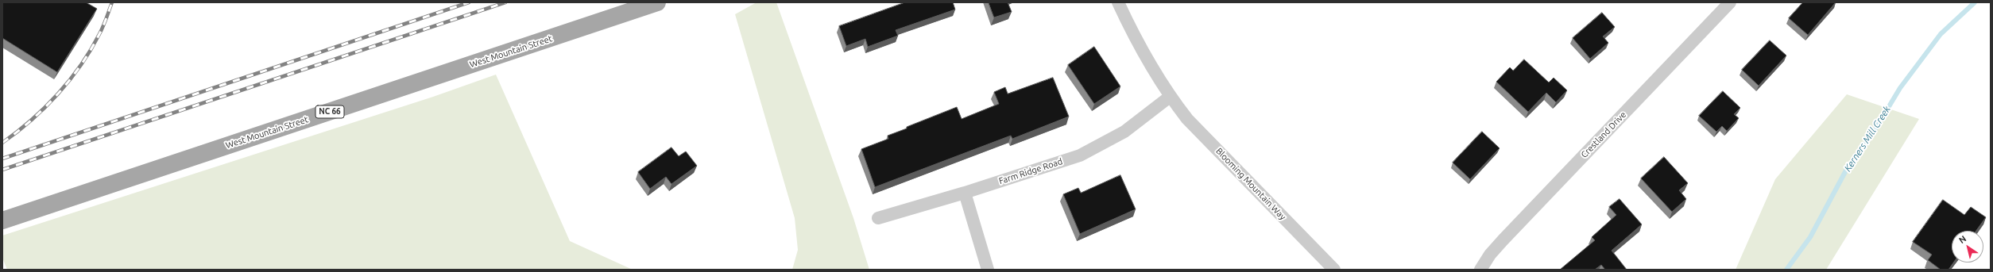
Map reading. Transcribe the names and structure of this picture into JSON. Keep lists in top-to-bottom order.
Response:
{
  "streets": {
    "main road": ["West Mountain Street", "NC 66"],
    "street": ["Crestland Drive", "Farm Ridge Road", "Blooming Mountain Way"]
  },
  "crossings": [
    ["Farm Ridge Road", "Blooming Mountain Way"]
  ],
  "water": ["Kerners Mill Creek"],
  "north": "top left"
}
